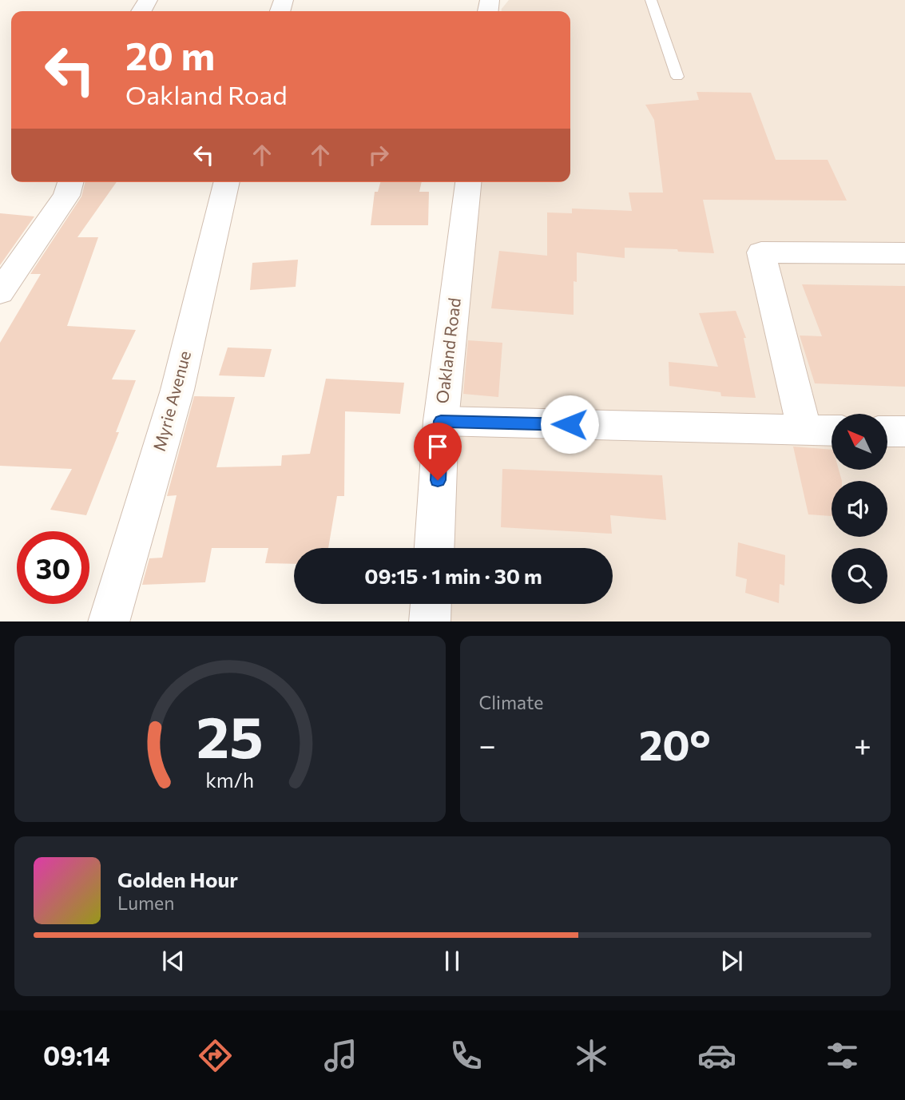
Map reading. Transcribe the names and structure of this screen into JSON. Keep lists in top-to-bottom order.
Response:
{
  "streets": {
    "street": ["Oakland Road", "Myrie Avenue"]
  },
  "north": "top left",
  "page": {
    "turn": ["20 m", "Oakland Road"],
    "limit": "30",
    "trip": "09:15 · 1 min · 30 m",
    "tile": "Climate",
    "heat": ["−", "20°", "+"],
    "song": ["Golden Hour", "Lumen"],
    "tabs": "09:14",
    "gauge": ["25", "km/h"]
  }
}
